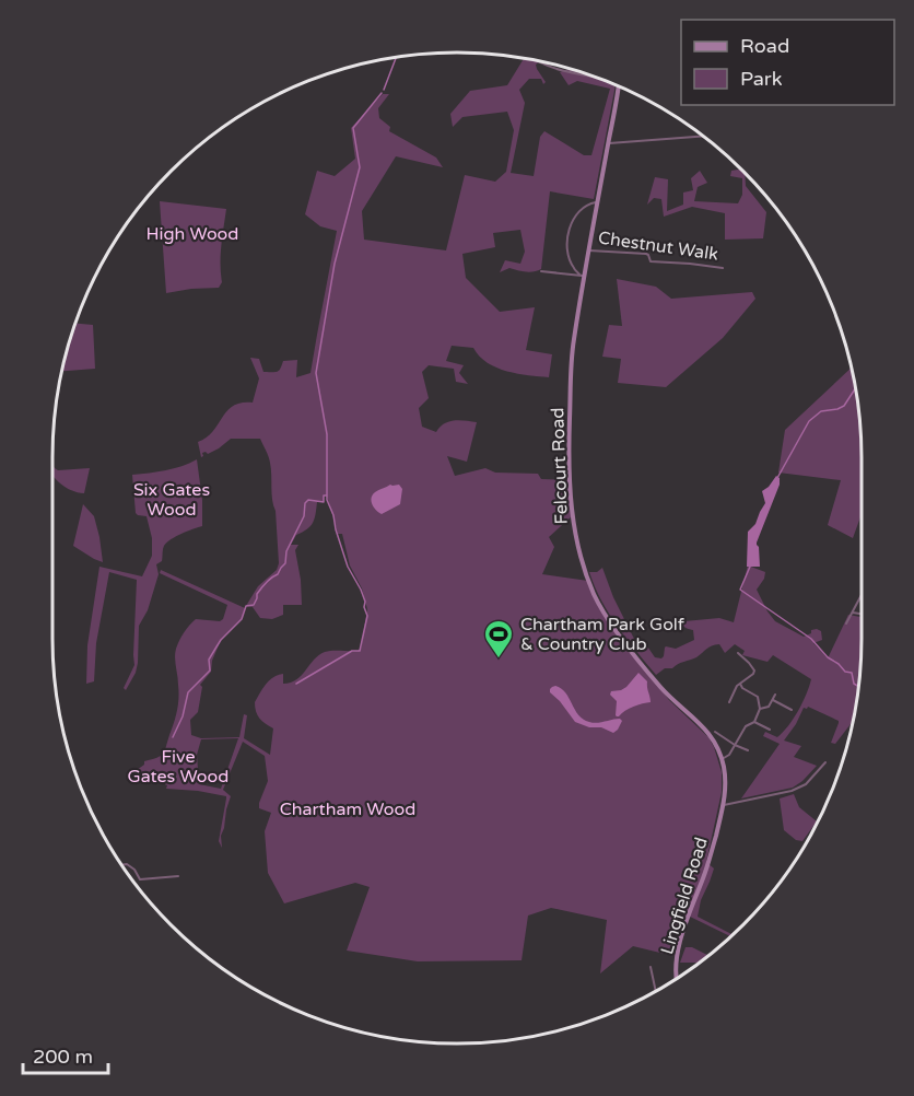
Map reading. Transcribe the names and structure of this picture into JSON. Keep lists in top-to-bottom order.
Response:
{
  "streets": {
    "street": ["Chestnut Walk", "Felcourt Road", "Lingfield Road"]
  },
  "crossings": [
    ["Chestnut Walk", "Felcourt Road"],
    ["Felcourt Road", "Lingfield Road"]
  ],
  "parks": [
    "High Wood",
    "Six Gates Wood",
    "Five Gates Wood",
    "Chartham Wood"
  ],
  "places": {
    "sports": ["Chartham Park Golf & Country Club"]
  },
  "legend": ["Road", "Park"],
  "scale_bar": "200 m"
}
